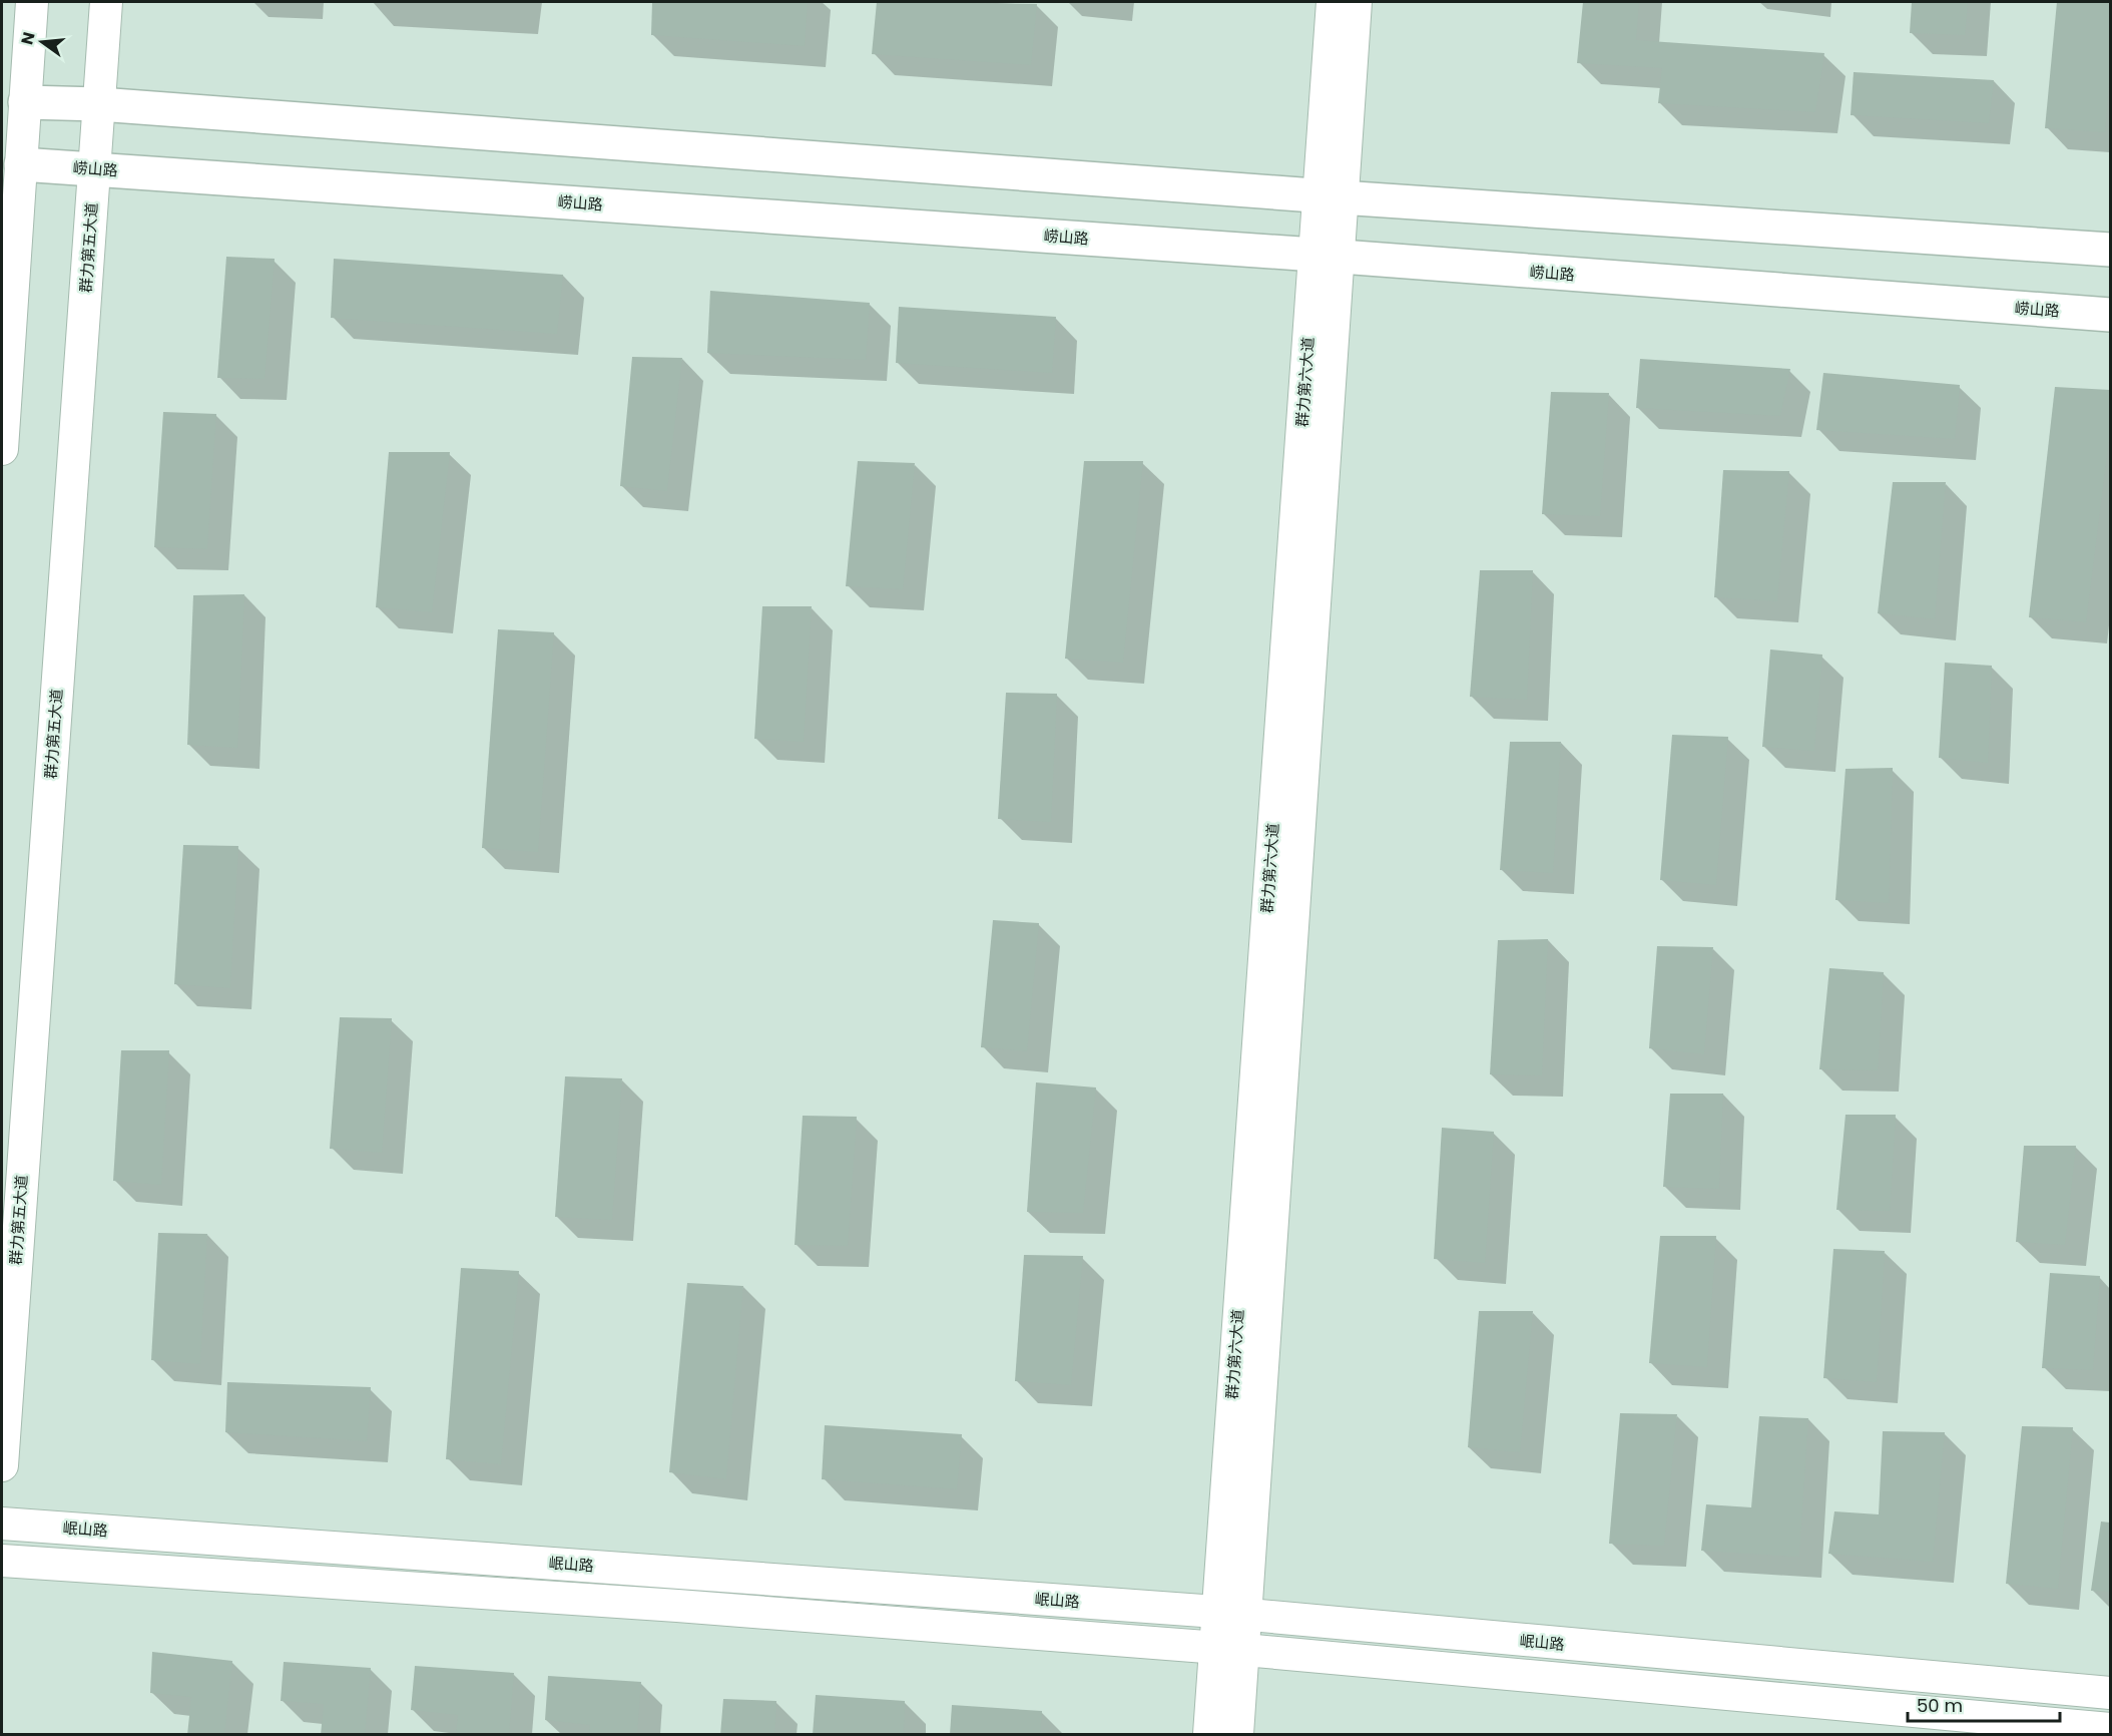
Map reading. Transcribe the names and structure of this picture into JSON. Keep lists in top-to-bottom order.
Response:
{
  "streets": {
    "main road": [
      "崂山路",
      "群力第五大道",
      "群力第六大道",
      "岷山路"
    ]
  },
  "crossings": [
    ["崂山路", "群力第五大道"],
    ["崂山路", "群力第六大道"],
    ["群力第六大道", "岷山路"]
  ],
  "scale_bar": "50 m",
  "north": "left"
}
